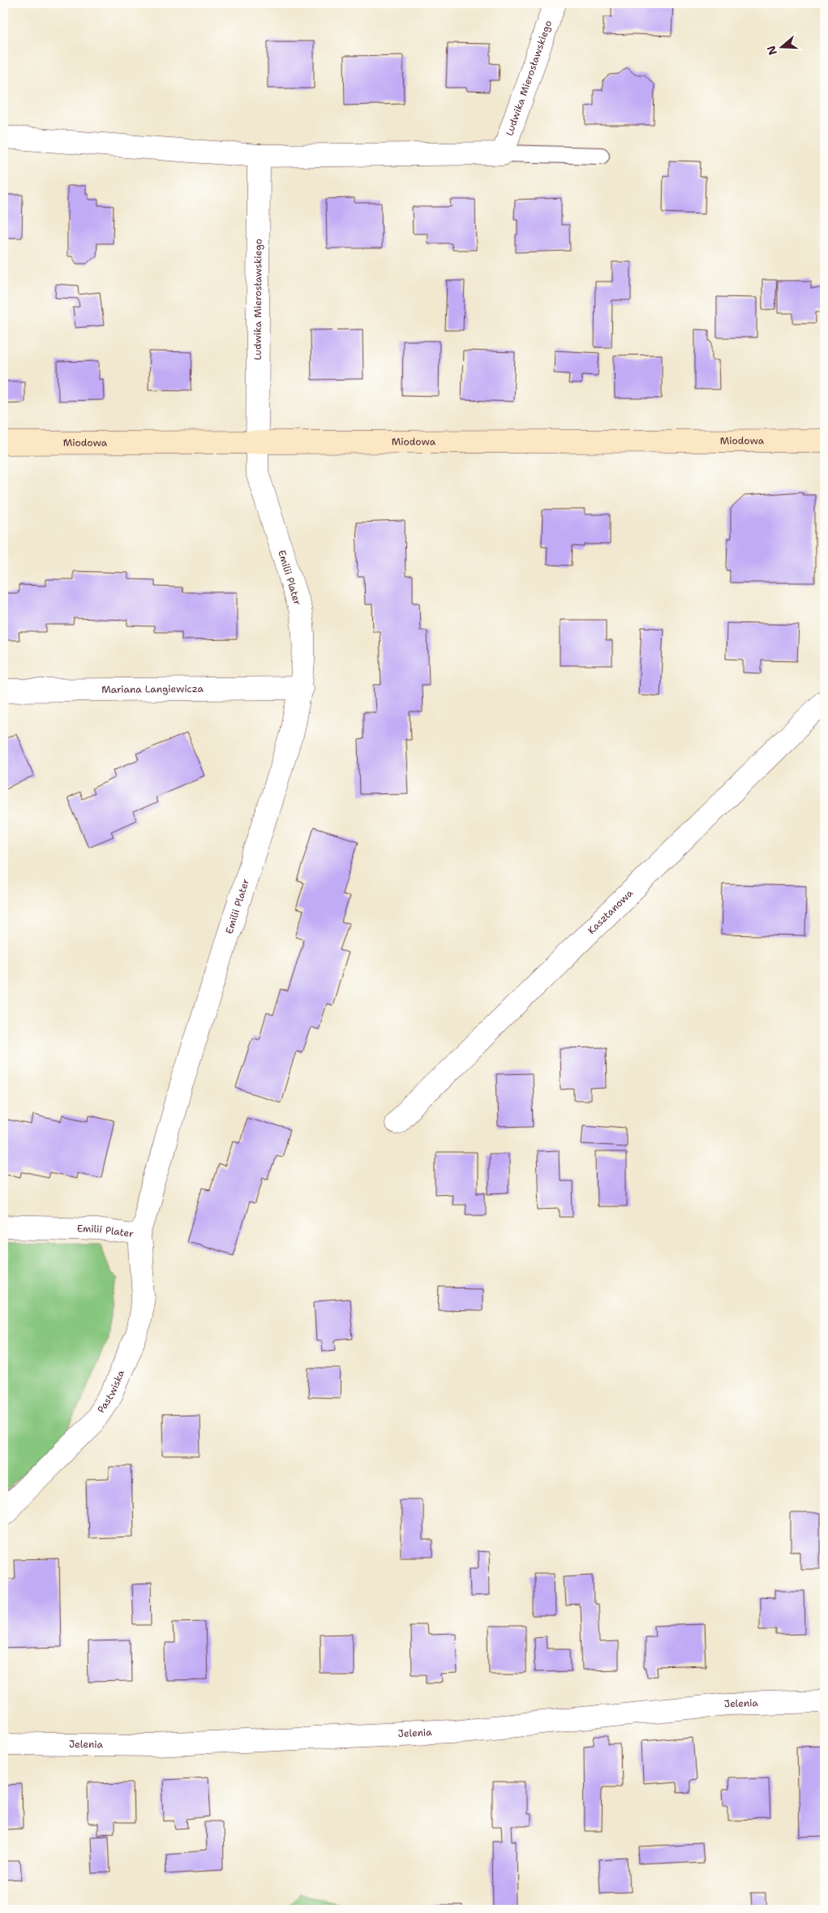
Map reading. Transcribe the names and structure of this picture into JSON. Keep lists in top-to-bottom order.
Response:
{
  "streets": {
    "street": [
      "Ludwika Mierosławskiego",
      "Miodowa",
      "Emilii Plater",
      "Mariana Langiewicza",
      "Kasztanowa",
      "Pastwiska",
      "Jelenia"
    ]
  },
  "crossings": [
    ["Ludwika Mierosławskiego", "Miodowa"],
    ["Ludwika Mierosławskiego", "Emilii Plater"],
    ["Miodowa", "Emilii Plater"],
    ["Emilii Plater", "Mariana Langiewicza"],
    ["Emilii Plater", "Pastwiska"]
  ],
  "north": "left"
}
